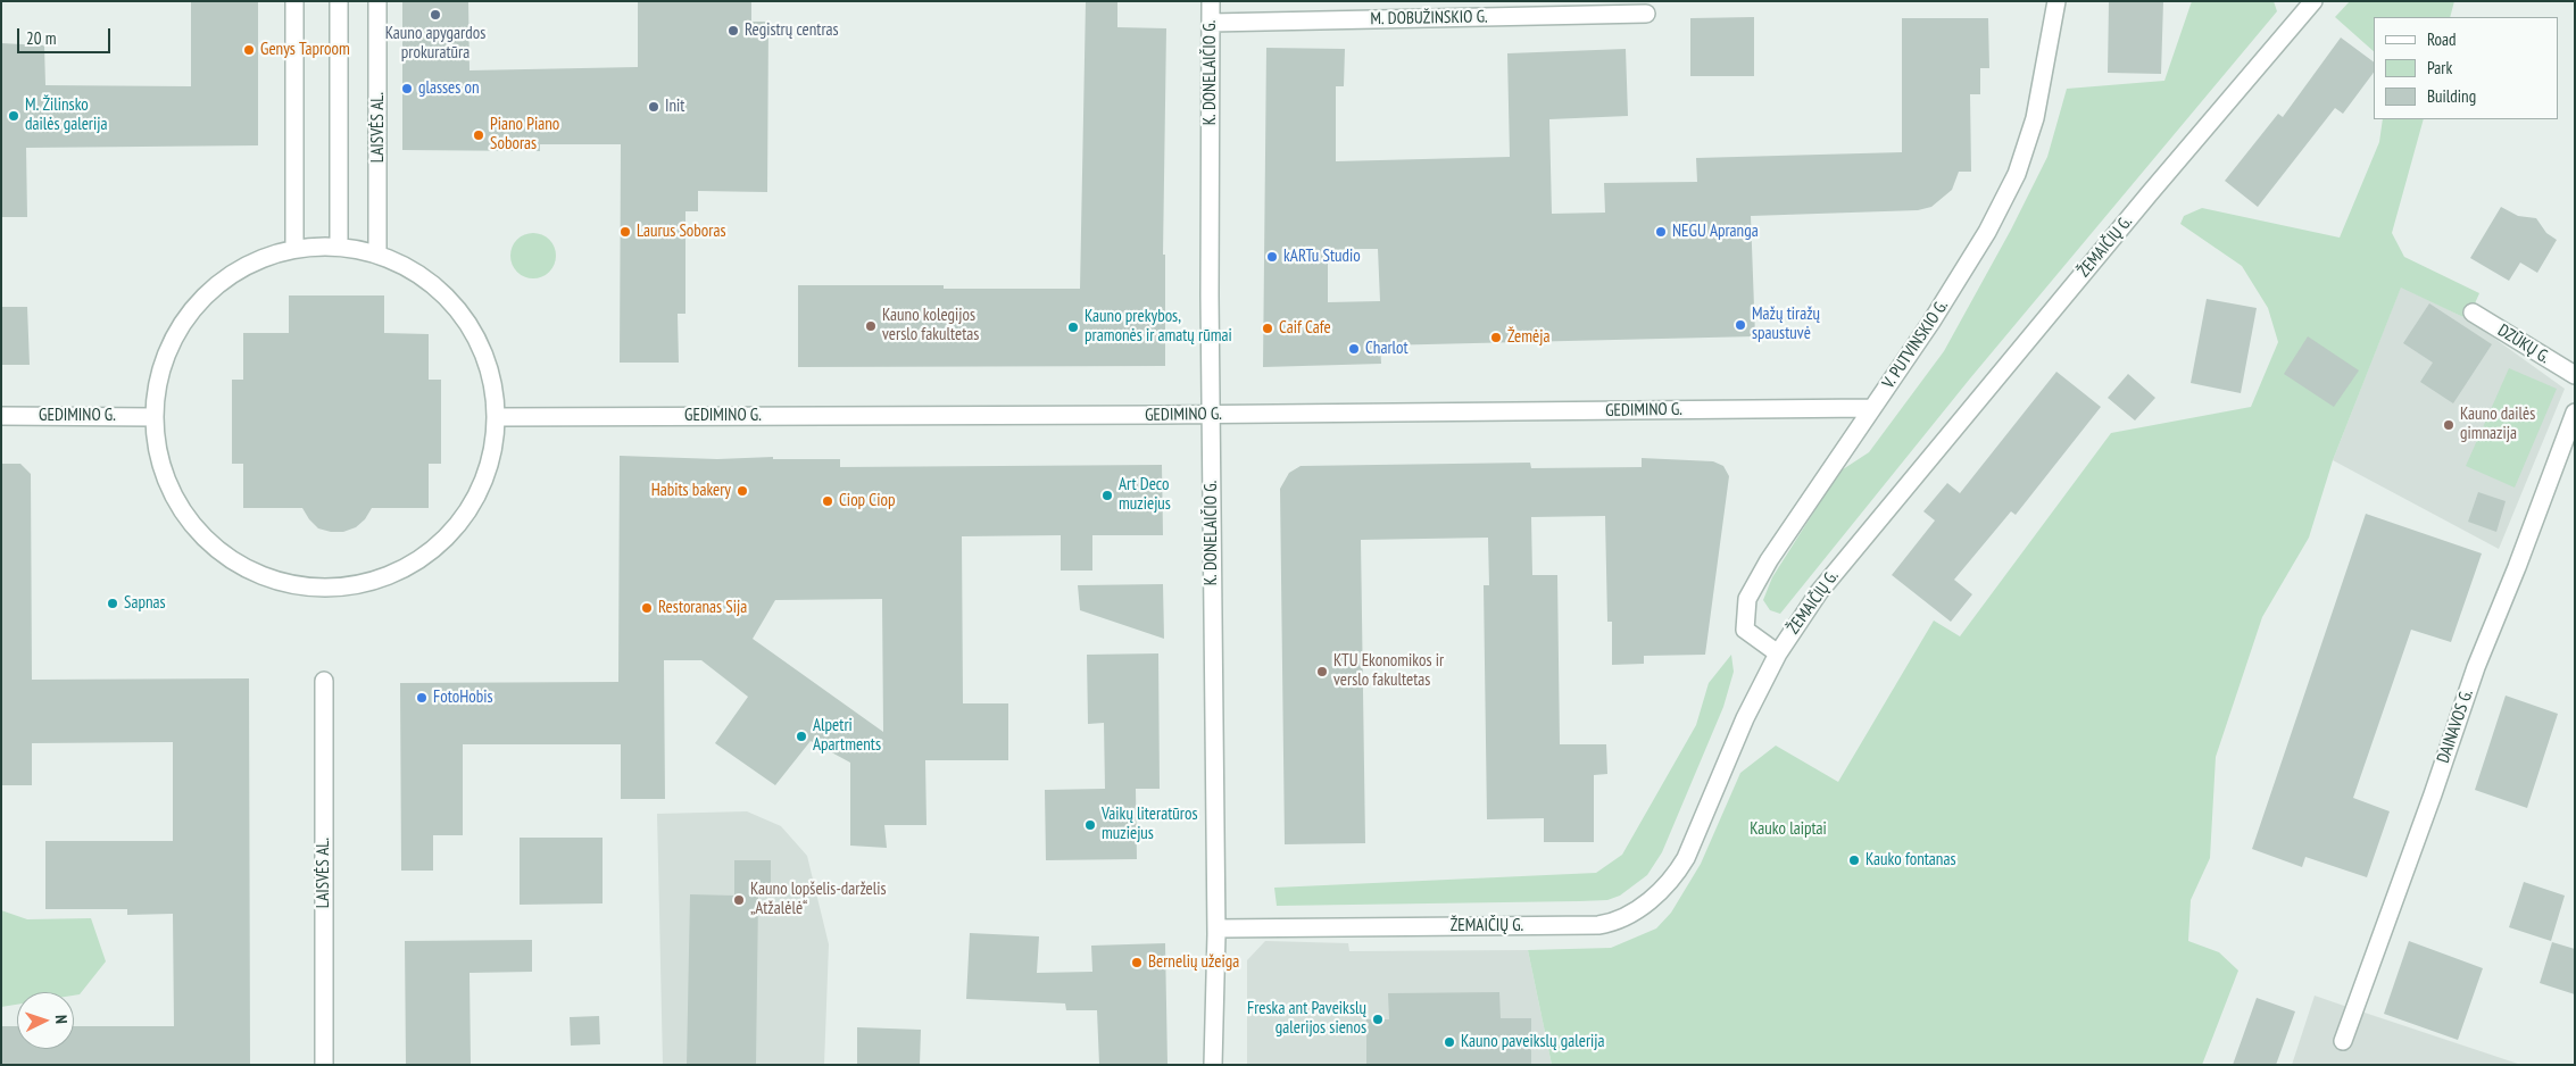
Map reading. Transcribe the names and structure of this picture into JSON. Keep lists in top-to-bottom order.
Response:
{
  "streets": {
    "street": [
      "M. DOBUŽINSKIO G.",
      "K. DONELAIČIO G.",
      "LAISVĖS AL.",
      "ŽEMAIČIŲ G.",
      "V. PUTVINSKIO G.",
      "DZŪKŲ G.",
      "GEDIMINO G.",
      "DAINAVOS G."
    ]
  },
  "crossings": [
    ["M. DOBUŽINSKIO G.", "K. DONELAIČIO G."],
    ["K. DONELAIČIO G.", "ŽEMAIČIŲ G."],
    ["K. DONELAIČIO G.", "GEDIMINO G."],
    ["ŽEMAIČIŲ G.", "V. PUTVINSKIO G."],
    ["V. PUTVINSKIO G.", "GEDIMINO G."]
  ],
  "parks": ["Kauko laiptai"],
  "places": [
    "Kauno apygardos prokuratūra",
    "Registrų centras",
    "Genys Taproom",
    "glasses on",
    "Init",
    "M. Žilinsko dailės galerija",
    "Piano Piano Soboras",
    "Laurus Soboras",
    "NEGU Apranga",
    "kARTu Studio",
    "Mažų tiražų spaustuvė",
    "Kauno kolegijos verslo fakultetas",
    "Kauno prekybos, pramonės ir amatų rūmai",
    "Caif Cafe",
    "Žemėja",
    "Charlot",
    "Kauno dailės gimnazija",
    "Habits bakery",
    "Art Deco muziejus",
    "Ciop Ciop",
    "Sapnas",
    "Restoranas Sija",
    "KTU Ekonomikos ir verslo fakultetas",
    "FotoHobis",
    "Alpetri Apartments",
    "Vaikų literatūros muziejus",
    "Kauko fontanas",
    "Kauno lopšelis-darželis „Atžalėlė“",
    "Bernelių užeiga",
    "Freska ant Paveikslų galerijos sienos",
    "Kauno paveikslų galerija"
  ],
  "legend": ["Road", "Park", "Building"],
  "scale_bar": "20 m",
  "north": "right"
}
